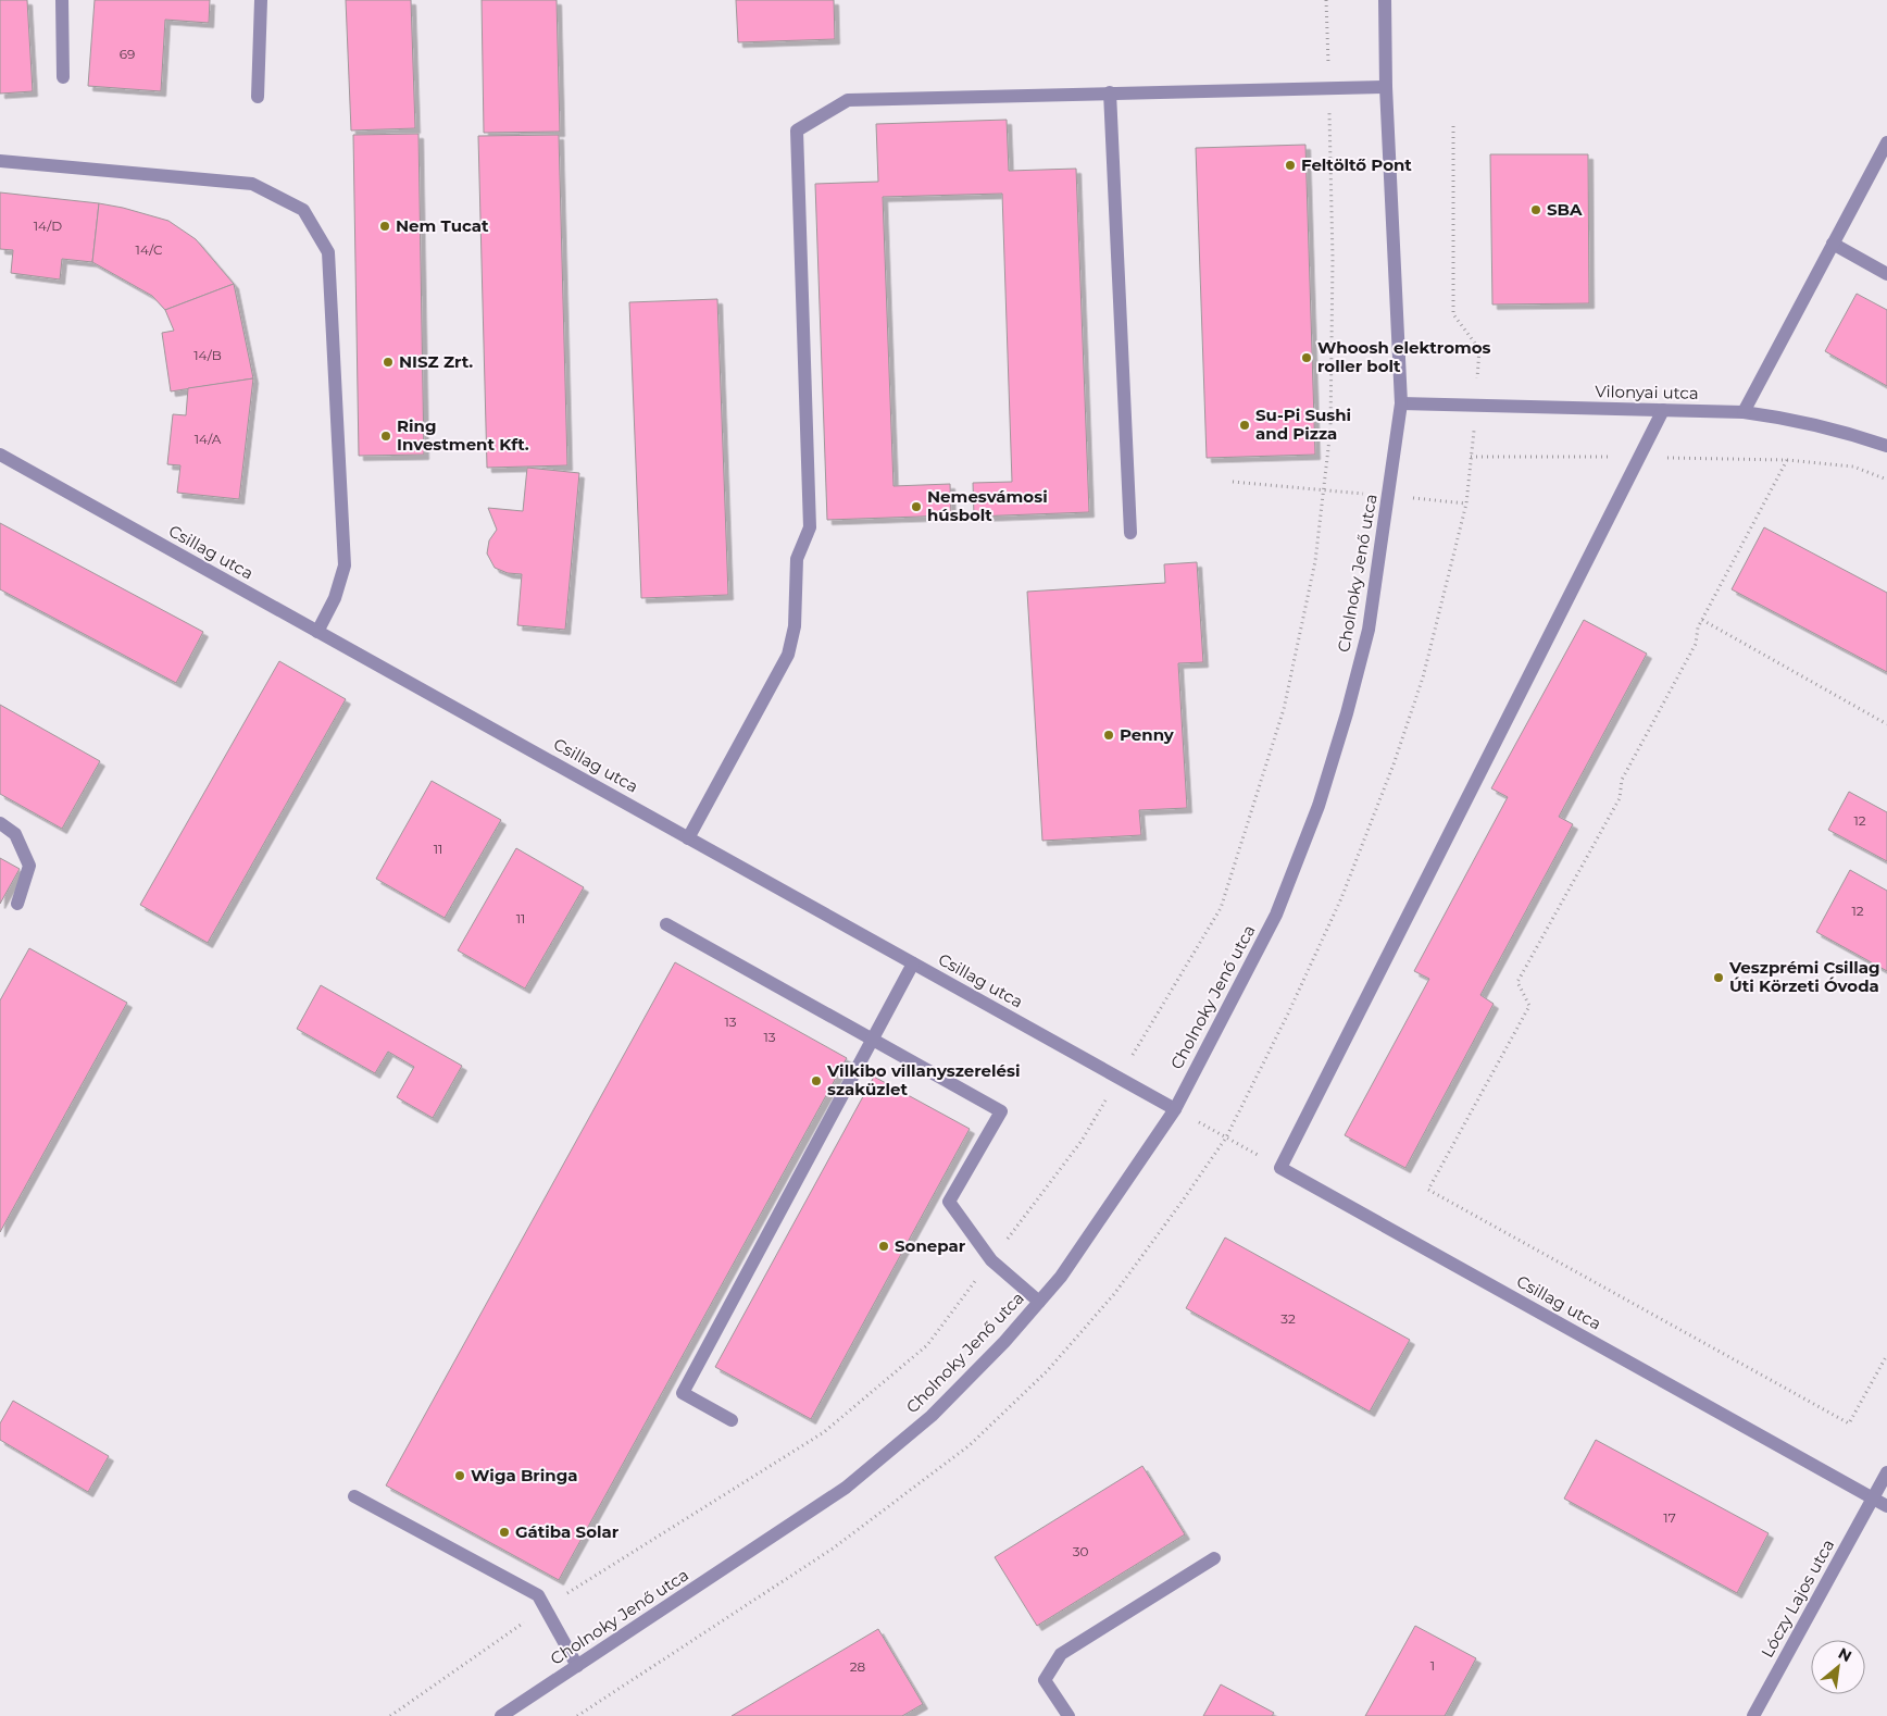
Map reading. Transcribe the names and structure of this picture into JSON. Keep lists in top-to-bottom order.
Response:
{
  "streets": {
    "street": [
      "Vilonyai utca",
      "Csillag utca",
      "Cholnoky Jenő utca",
      "Lóczy Lajos utca"
    ]
  },
  "crossings": [
    ["Vilonyai utca", "Cholnoky Jenő utca"],
    ["Csillag utca", "Cholnoky Jenő utca"],
    ["Csillag utca", "Lóczy Lajos utca"]
  ],
  "places": [
    "Feltöltő Pont",
    "SBA",
    "Nem Tucat",
    "Whoosh elektromos roller bolt",
    "NISZ Zrt.",
    "Su-Pi Sushi and Pizza",
    "Ring Investment Kft.",
    "Nemesvámosi húsbolt",
    "Penny",
    "Veszprémi Csillag Úti Körzeti Óvoda",
    "Vilkibo villanyszerelési szaküzlet",
    "Sonepar",
    "Wiga Bringa",
    "Gátiba Solar"
  ],
  "house_numbers": [
    "69",
    "14/D",
    "14/C",
    "14/B",
    "14/A",
    "12",
    "11",
    "12",
    "11",
    "13",
    "13",
    "32",
    "17",
    "30",
    "1",
    "28"
  ],
  "north": "top right"
}
